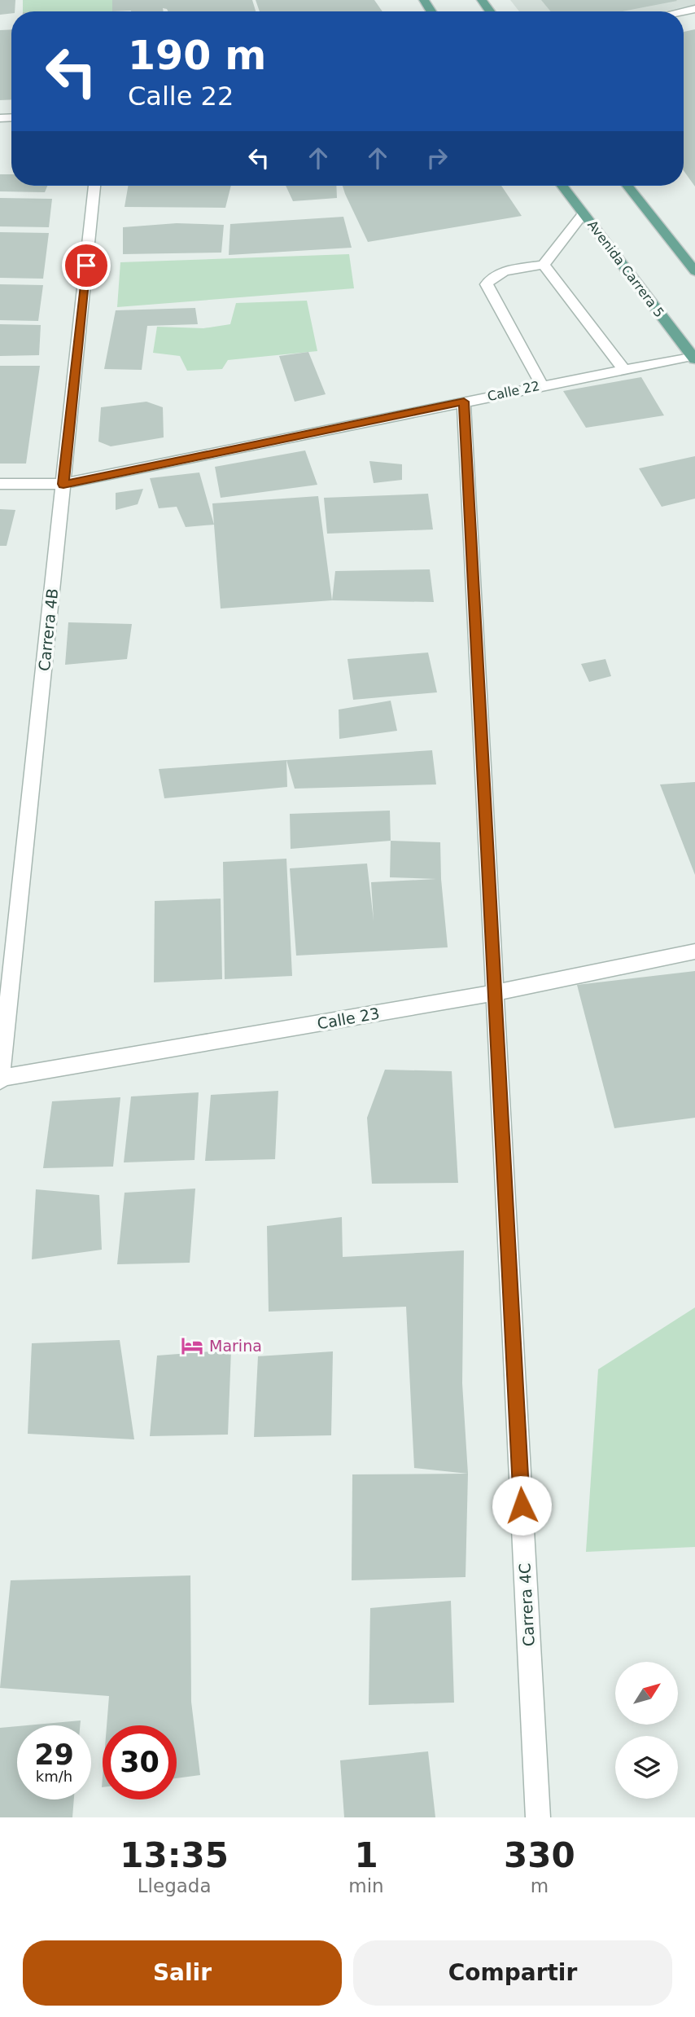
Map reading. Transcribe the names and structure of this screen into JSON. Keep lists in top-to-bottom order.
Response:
{
  "streets": {
    "main road": ["Avenida Carrera 5"],
    "street": [
      "Calle 22",
      "Carrera 4B",
      "Calle 23",
      "Carrera 4C"
    ]
  },
  "crossings": [
    ["Avenida Carrera 5", "Calle 22"],
    ["Calle 22", "Carrera 4B"],
    ["Calle 22", "Carrera 4C"],
    ["Carrera 4B", "Calle 23"],
    ["Calle 23", "Carrera 4C"]
  ],
  "places": {
    "hotel": ["Marina"]
  },
  "north": "top right",
  "page": {
    "turn": ["190 m", "Calle 22"],
    "speed": "29 km/h",
    "limit": "30",
    "eta": [
      "13:35",
      "Llegada",
      "1",
      "min",
      "330",
      "m"
    ],
    "buttons": ["Salir", "Compartir"]
  }
}
